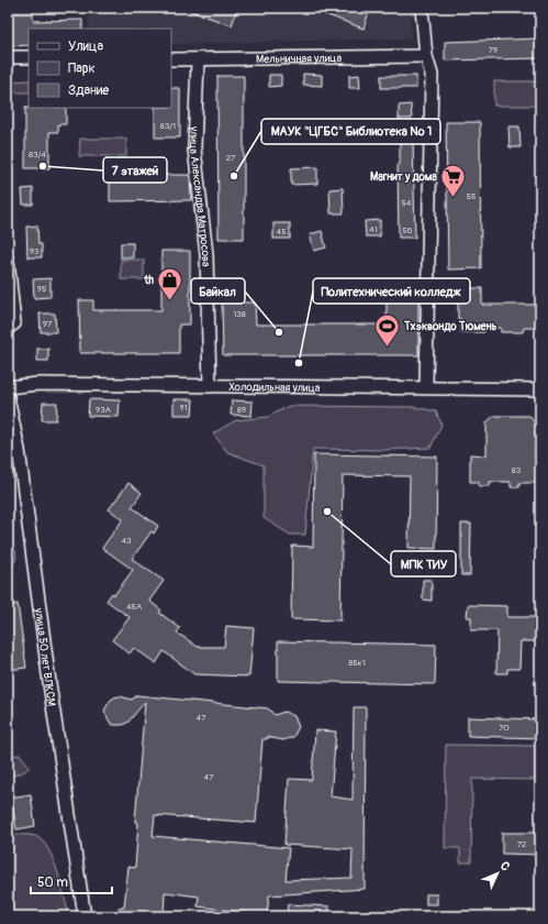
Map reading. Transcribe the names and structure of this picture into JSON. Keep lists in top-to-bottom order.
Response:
{
  "streets": {
    "street": [
      "Мельничная улица",
      "улица Александра Матросова",
      "Холодильная улица",
      "улица 50 лет ВЛКСМ"
    ]
  },
  "crossings": [
    ["Мельничная улица", "улица Александра Матросова"],
    ["улица Александра Матросова", "Холодильная улица"]
  ],
  "places": {
    "other": [
      "7 этажей",
      "МАУК \"ЦГБС\" Библиотека № 1",
      "Байкал",
      "Политехнический колледж",
      "МПК ТИУ"
    ],
    "supermarket": ["Магнит у дома"],
    "shop": ["th"],
    "sports": ["Тхэквондо Тюмень"]
  },
  "house_numbers": [
    "79",
    "83/1",
    "83/4",
    "27",
    "55",
    "54",
    "41",
    "56",
    "45",
    "93",
    "95",
    "138",
    "97",
    "91",
    "93А",
    "89",
    "83",
    "43",
    "45А",
    "85к1",
    "47",
    "70",
    "47",
    "72"
  ],
  "legend": ["Улица", "Парк", "Здание"],
  "scale_bar": "50 m",
  "north": "top right"
}
